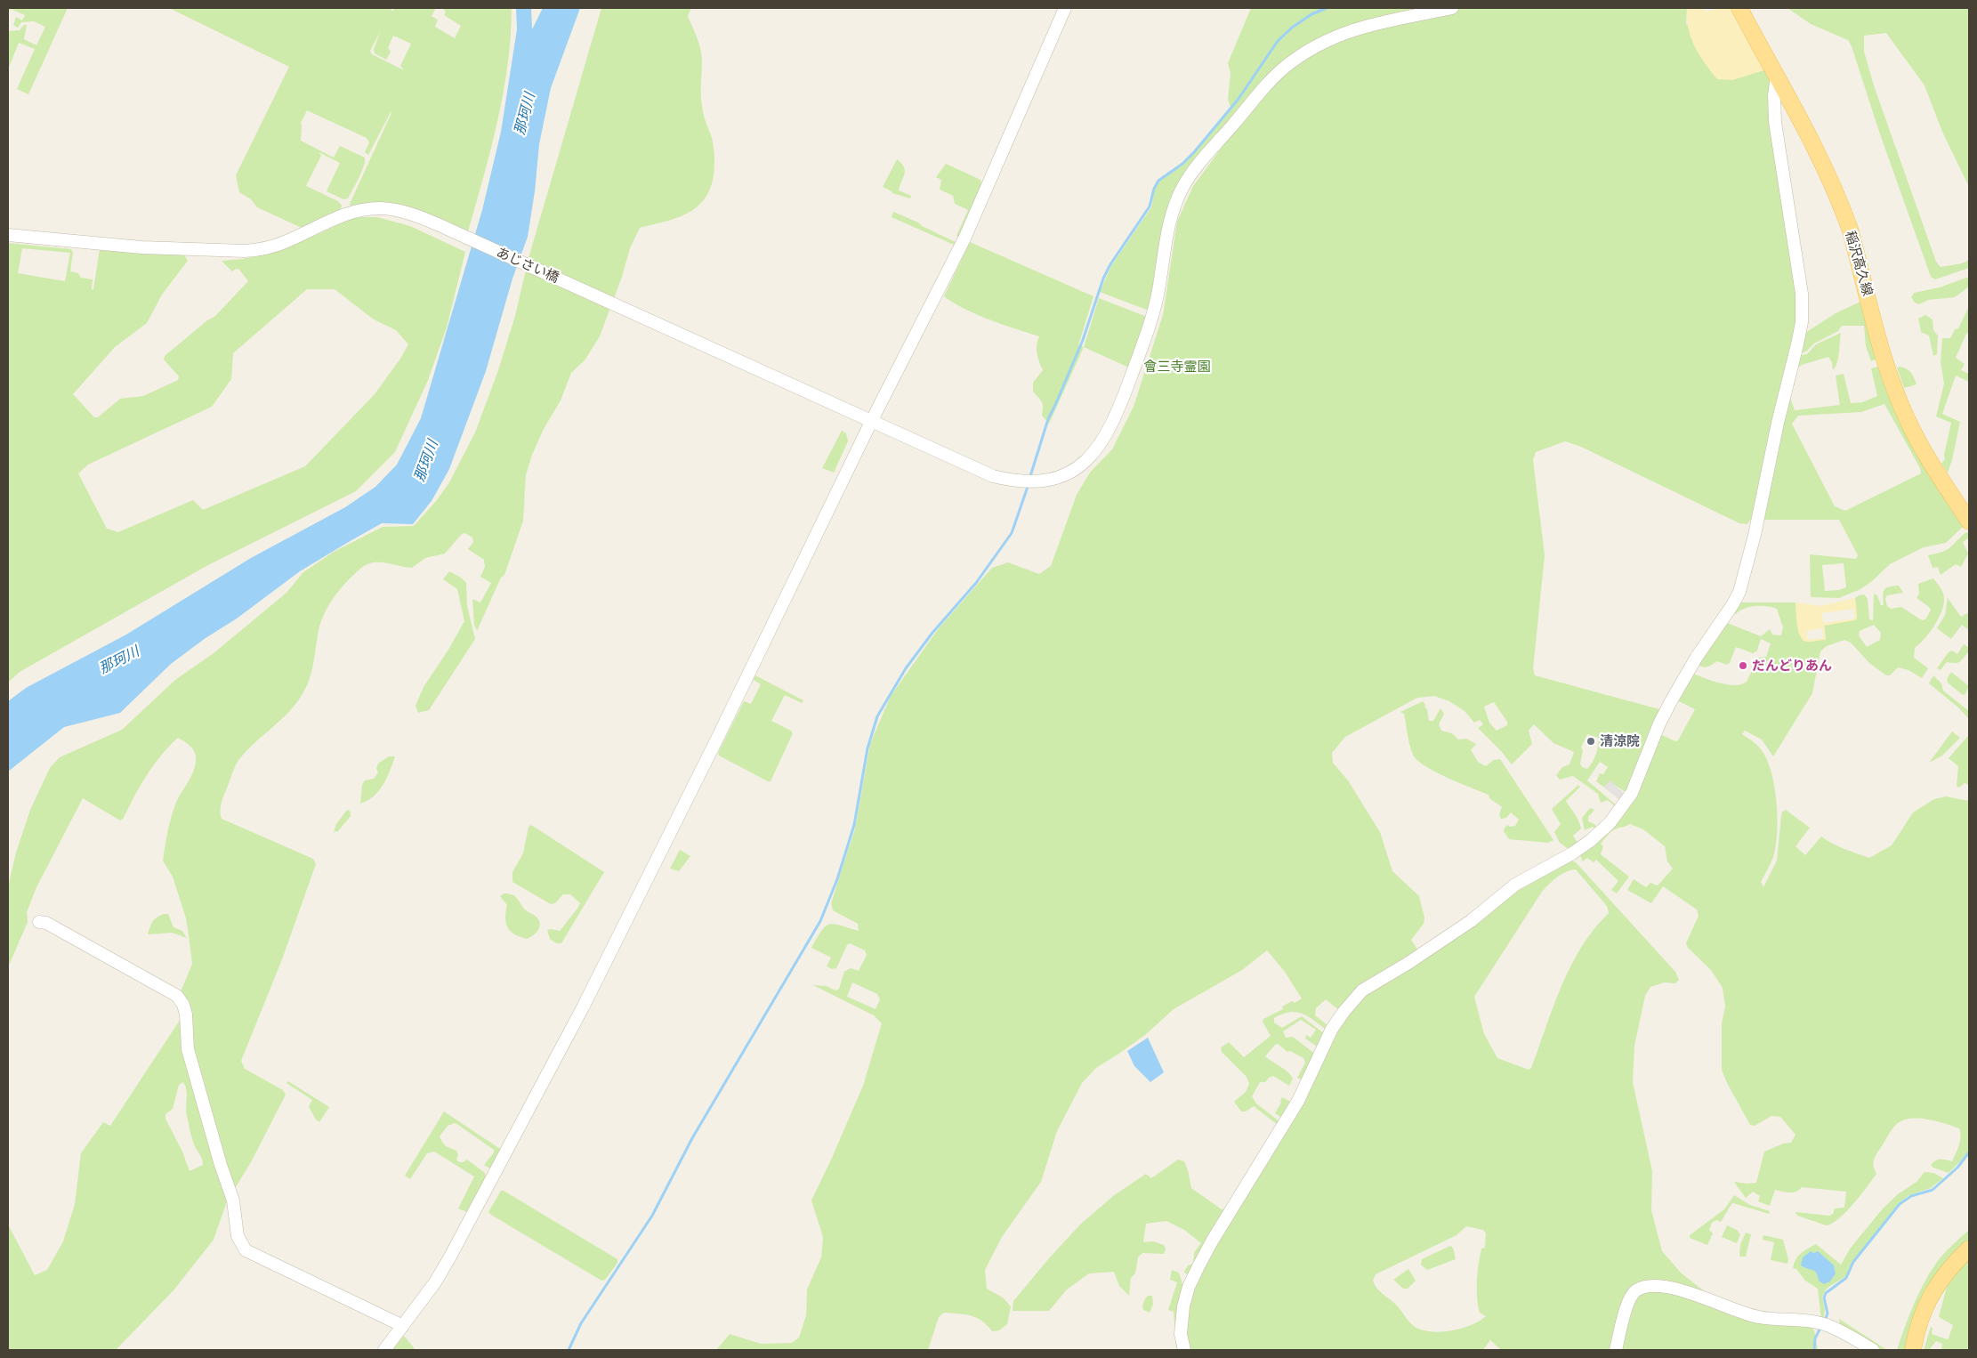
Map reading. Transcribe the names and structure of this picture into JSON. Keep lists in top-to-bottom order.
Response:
{
  "streets": {
    "main road": ["稲沢高久線"],
    "street": ["あじさい橋"]
  },
  "water": ["那珂川"],
  "parks": ["會三寺霊園"],
  "places": ["だんどりあん", "清涼院"]
}
